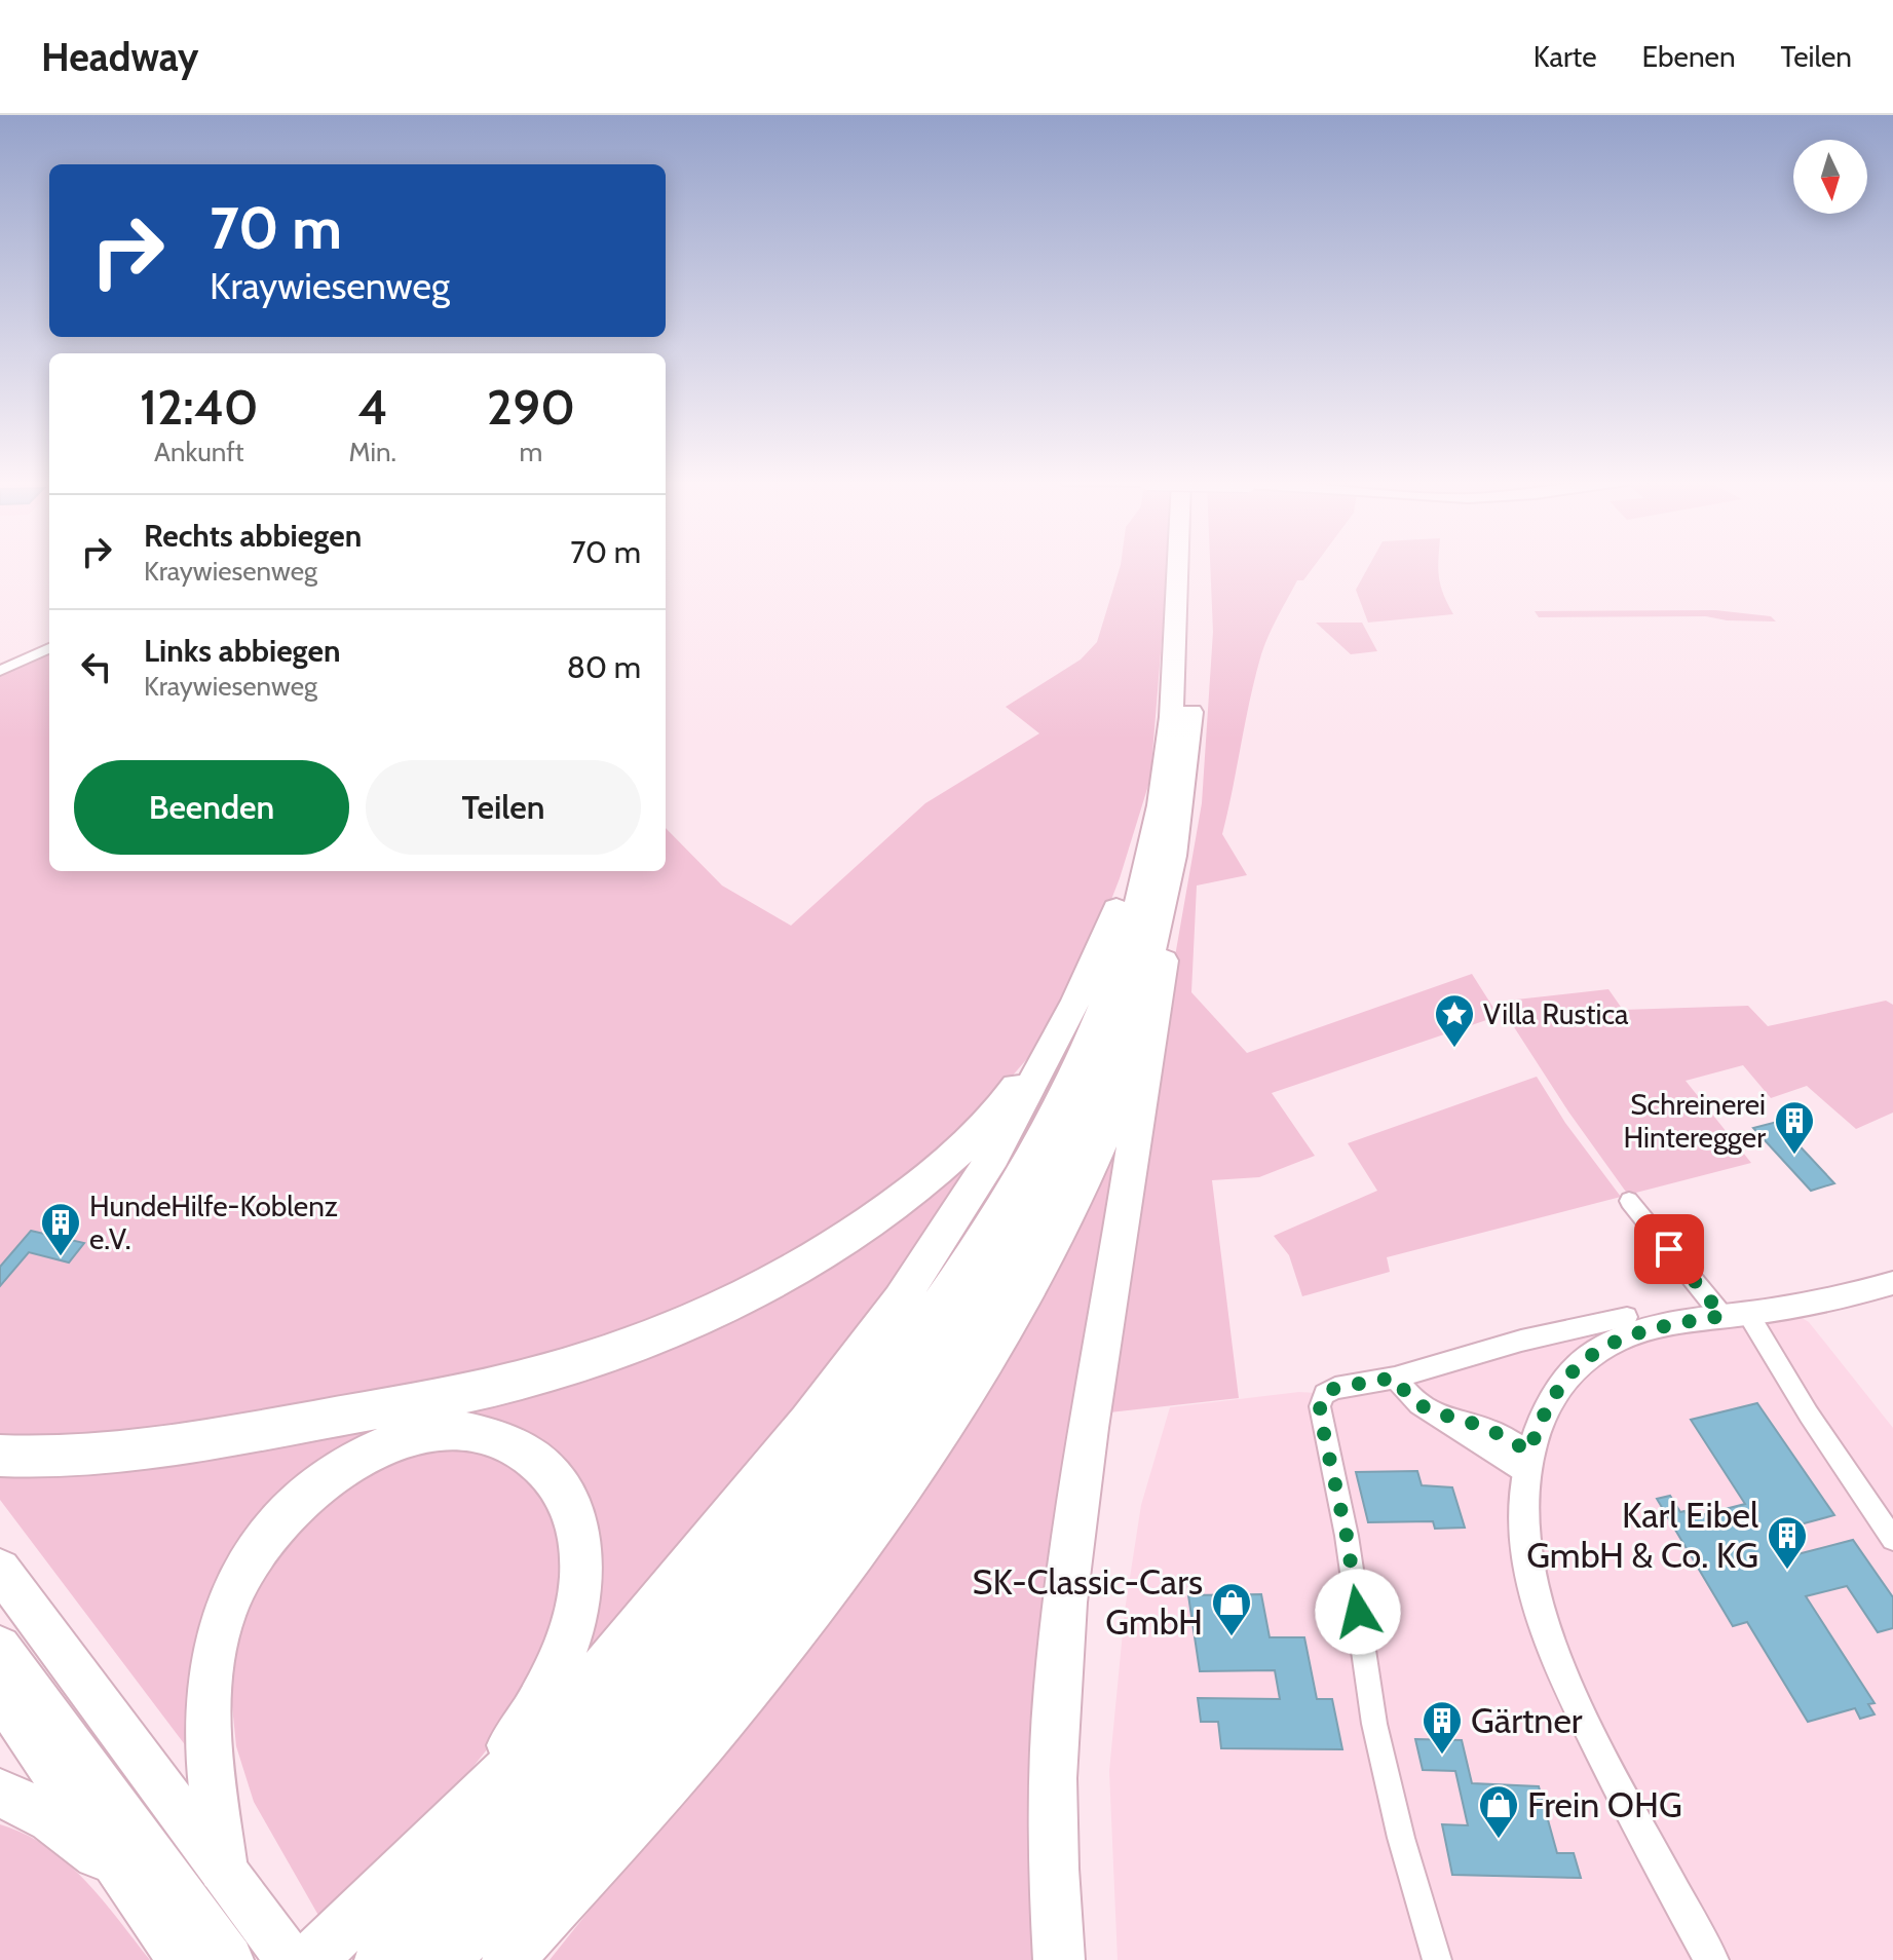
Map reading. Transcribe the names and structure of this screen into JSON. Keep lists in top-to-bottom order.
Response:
{
  "places": {
    "place": ["Villa Rustica"],
    "building": [
      "Schreinerei Hinteregger",
      "HundeHilfe-Koblenz e.V.",
      "Karl Eibel GmbH & Co. KG",
      "Gärtner"
    ],
    "shop": ["SK-Classic-Cars GmbH", "Frein OHG"]
  },
  "north": "bottom",
  "page": {
    "header": "Headway",
    "nav": ["Karte", "Ebenen", "Teilen"],
    "turn": ["70 m", "Kraywiesenweg"],
    "eta": [
      "12:40",
      "Ankunft",
      "4",
      "Min.",
      "290",
      "m"
    ],
    "list": [
      {
        "name": "Rechts abbiegen",
        "note": "Kraywiesenweg",
        "value": "70 m"
      },
      {
        "name": "Links abbiegen",
        "note": "Kraywiesenweg",
        "value": "80 m"
      }
    ],
    "buttons": ["Beenden", "Teilen"]
  }
}
